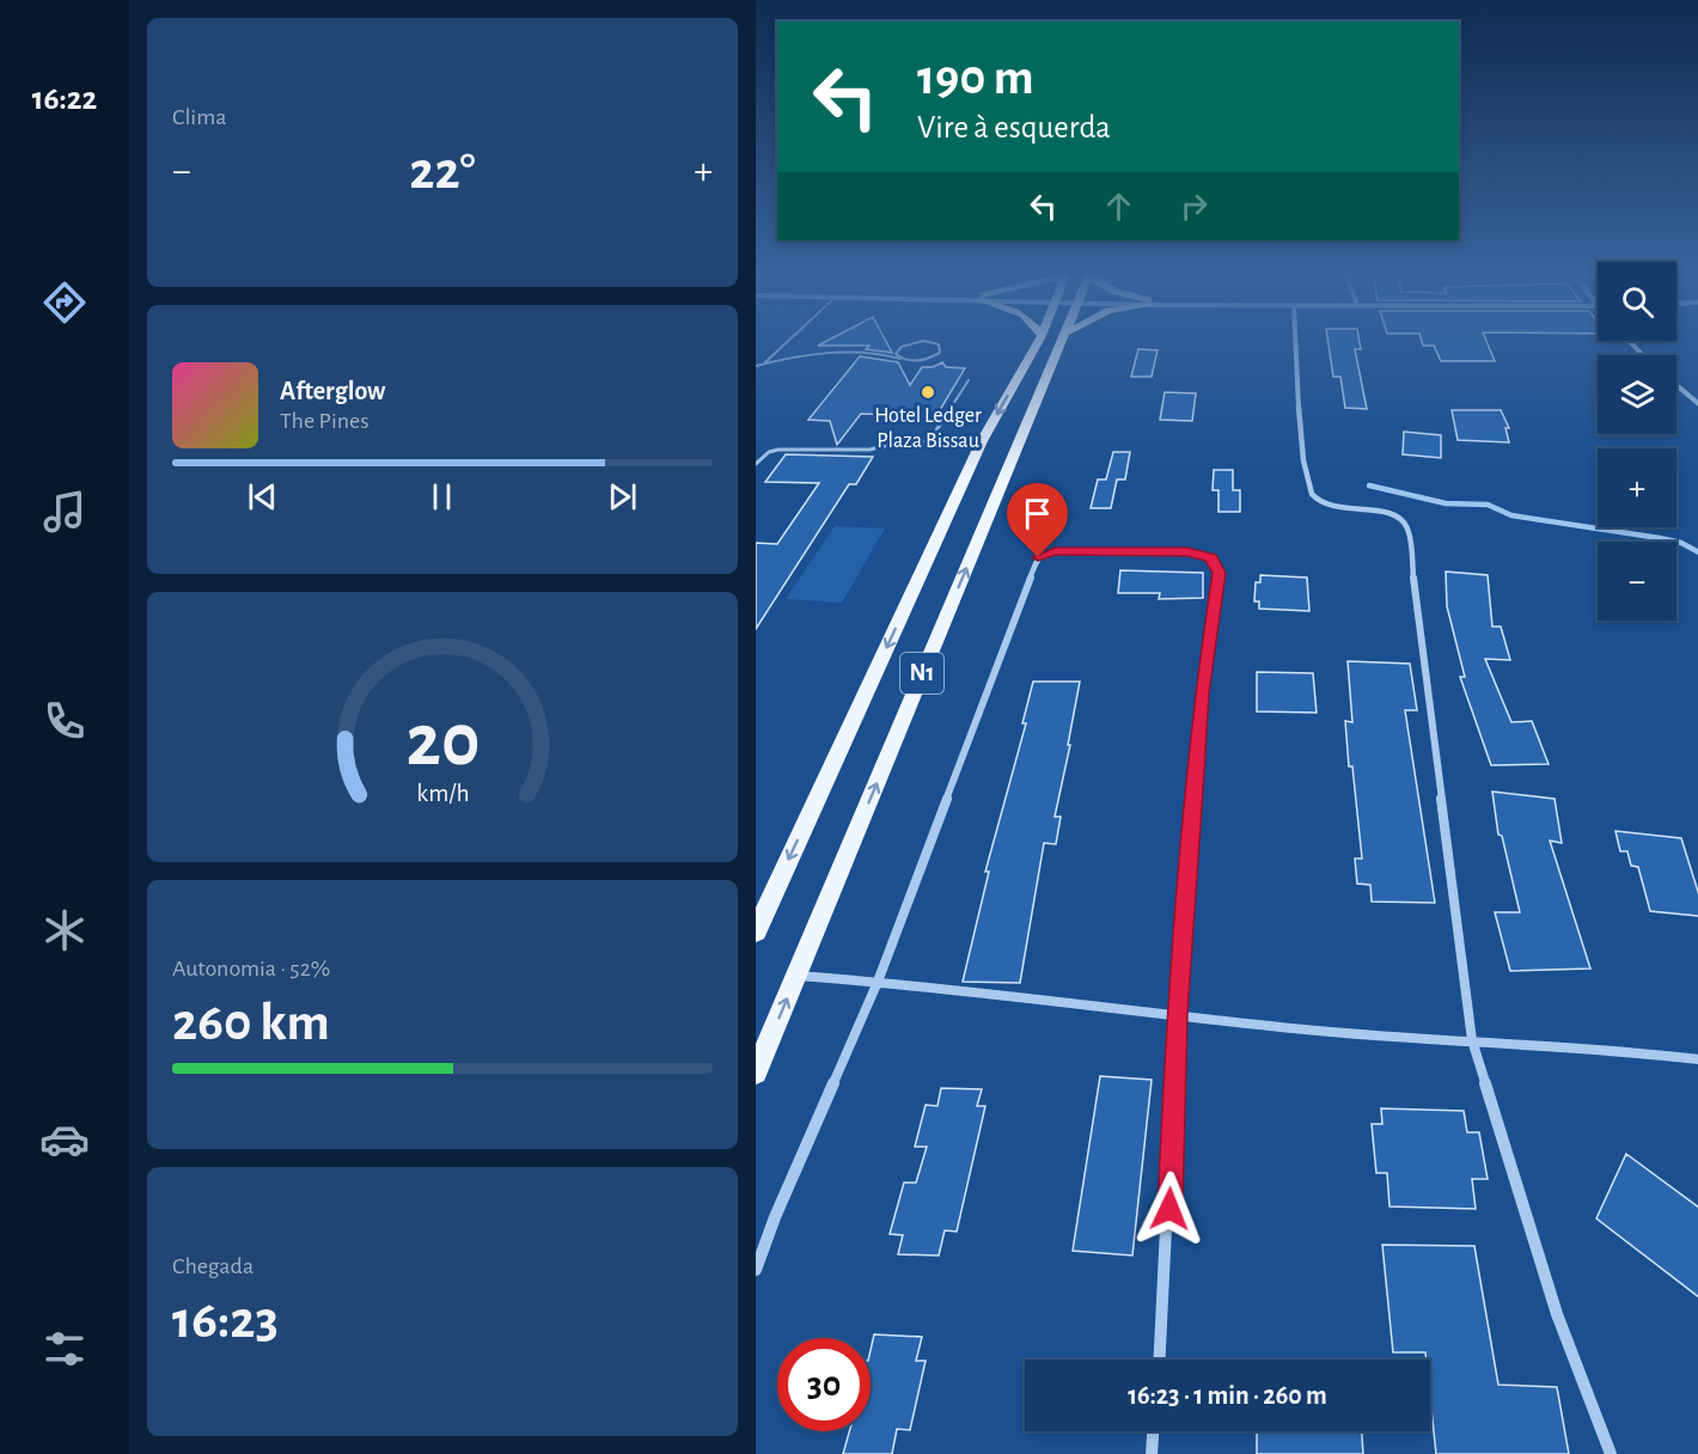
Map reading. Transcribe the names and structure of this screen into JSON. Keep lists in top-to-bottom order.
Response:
{
  "streets": {
    "main road": ["N1"]
  },
  "places": ["Hotel Ledger Plaza Bissau"],
  "page": {
    "tabs": "16:22",
    "tile": [
      "Clima",
      ["Autonomia · 52%", "260 km"],
      ["Chegada", "16:23"]
    ],
    "turn": ["190 m", "Vire à esquerda"],
    "heat": ["−", "22°", "+"],
    "map_buttons": ["+", "−"],
    "song": ["Afterglow", "The Pines"],
    "limit": "30",
    "trip": "16:23 · 1 min · 260 m",
    "gauge": ["20", "km/h"]
  }
}
